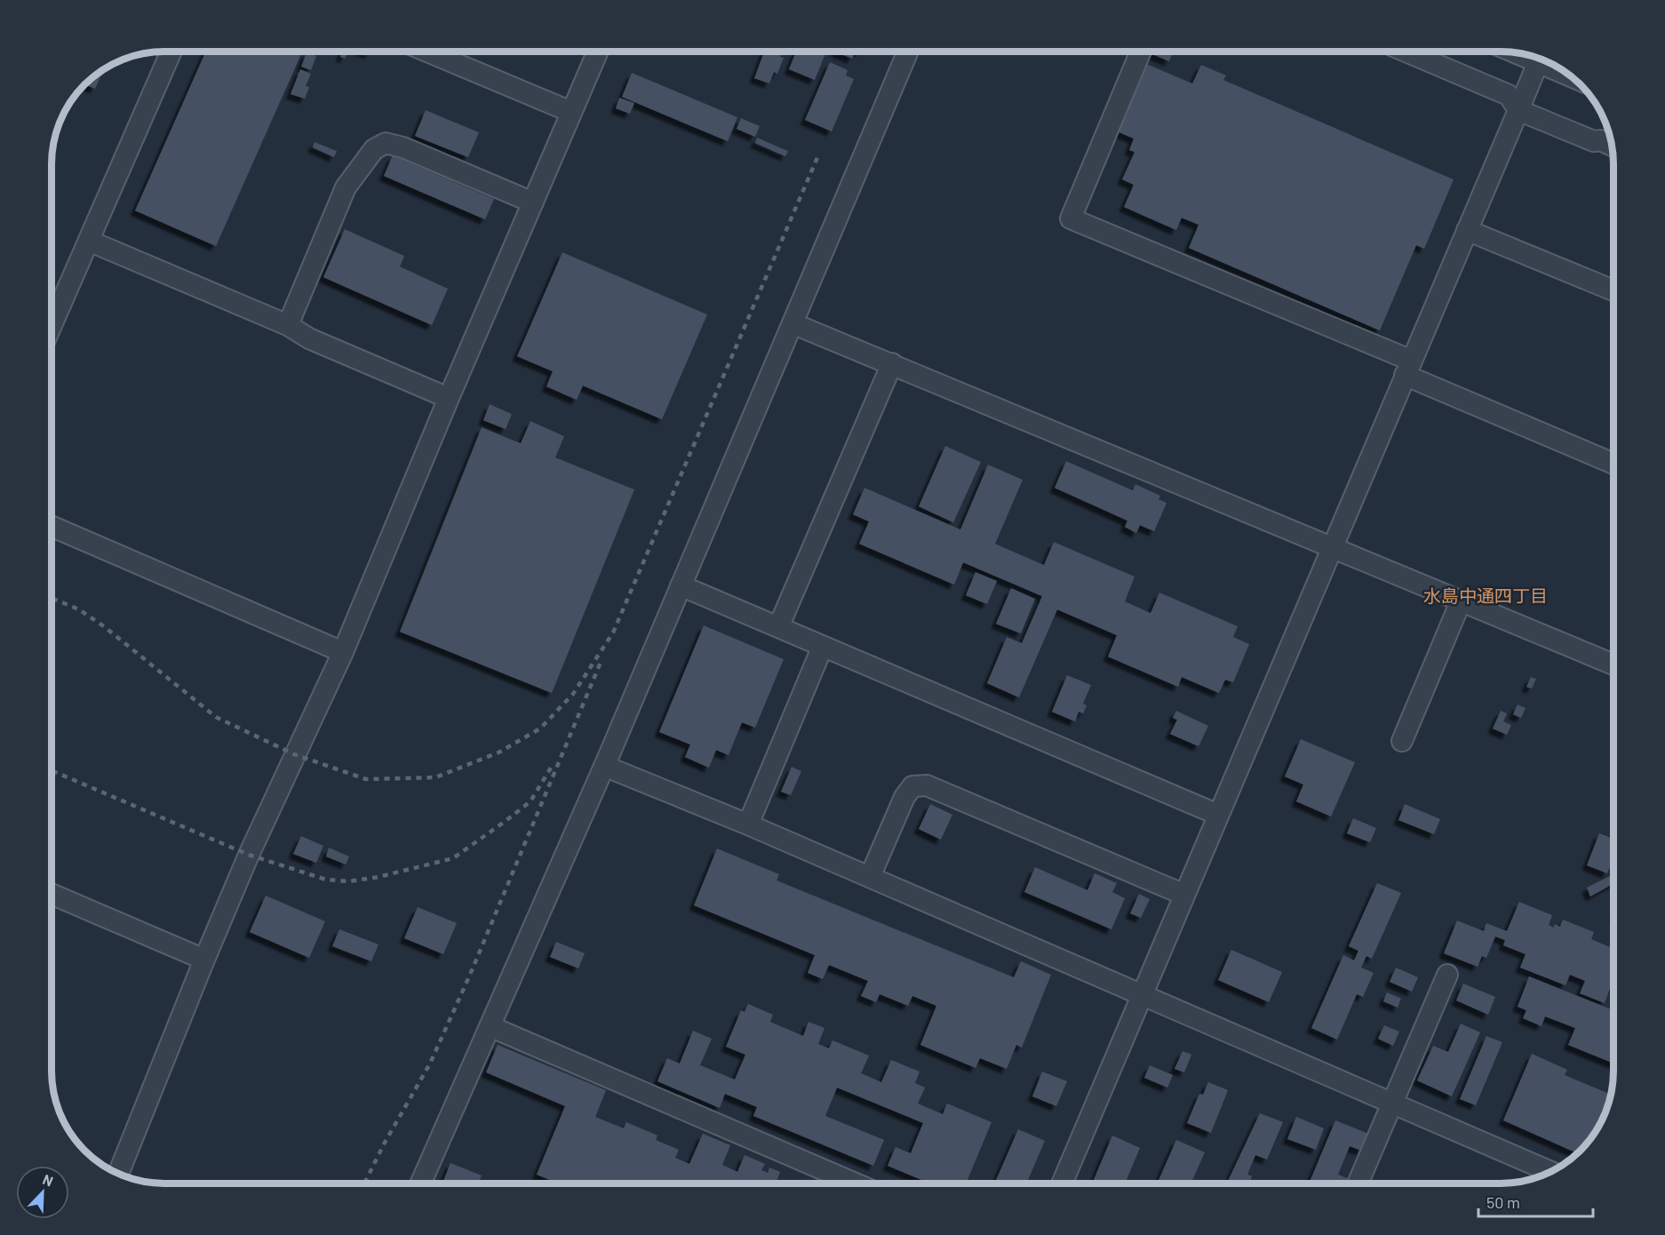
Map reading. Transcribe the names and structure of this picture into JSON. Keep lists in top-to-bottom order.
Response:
{
  "districts": ["水島中通四丁目"],
  "scale_bar": "50 m",
  "north": "top right"
}
